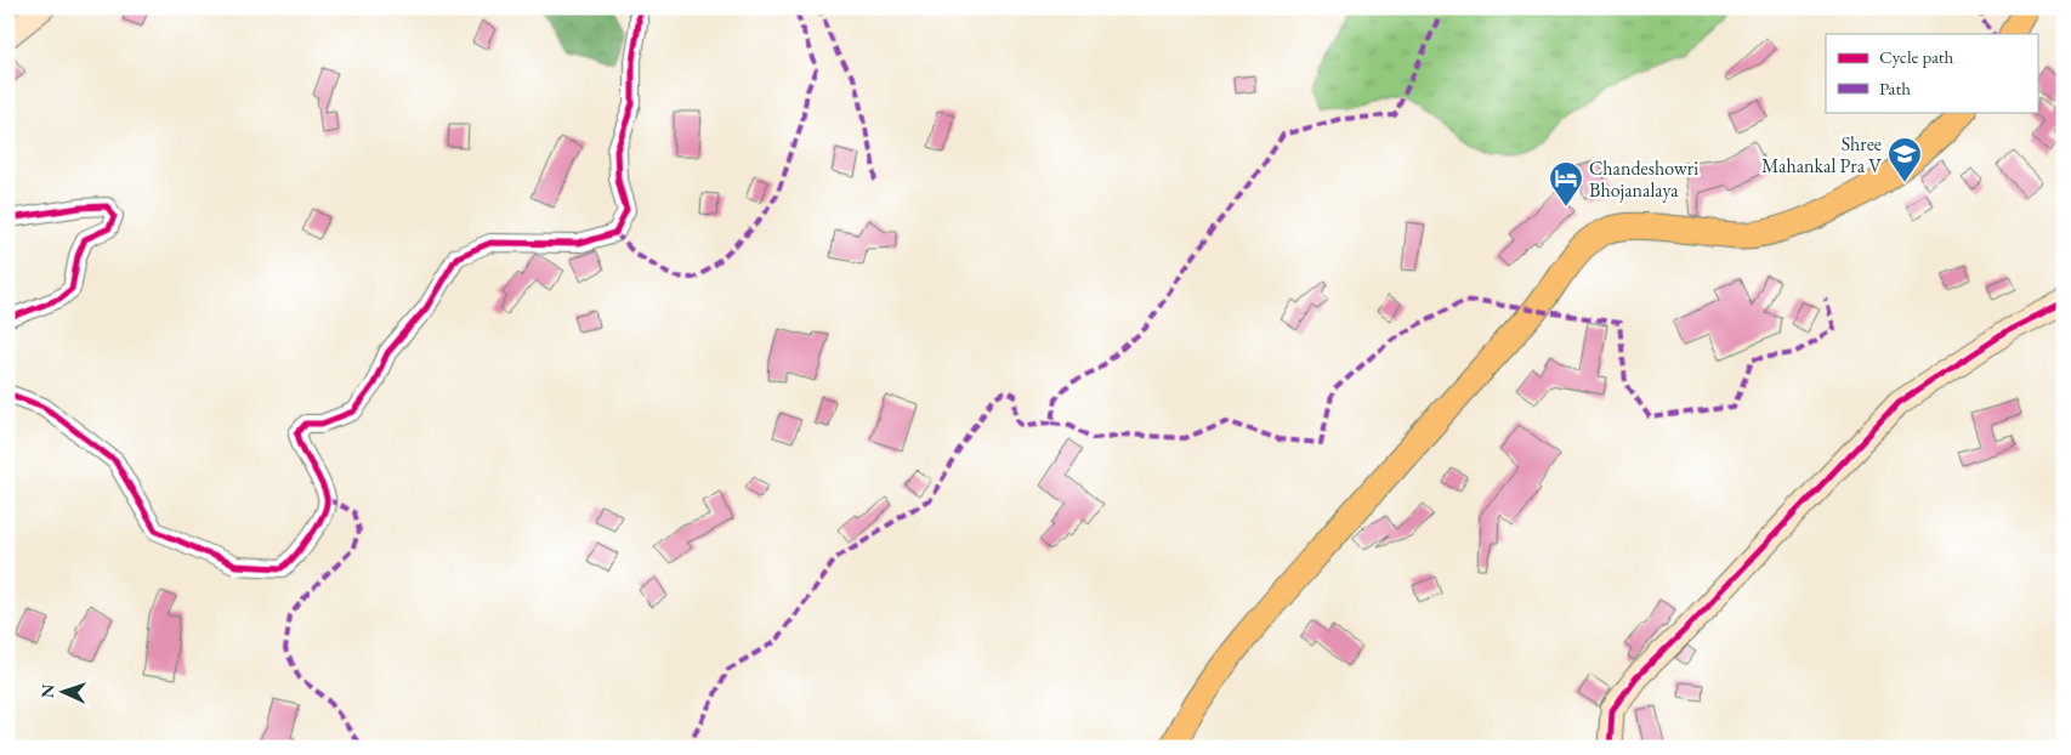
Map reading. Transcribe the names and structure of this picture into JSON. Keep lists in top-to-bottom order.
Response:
{
  "places": {
    "school or university": ["Shree Mahankal Pra V"],
    "hotel": ["Chandeshowri Bhojanalaya"]
  },
  "legend": ["Cycle path", "Path"],
  "north": "left"
}
